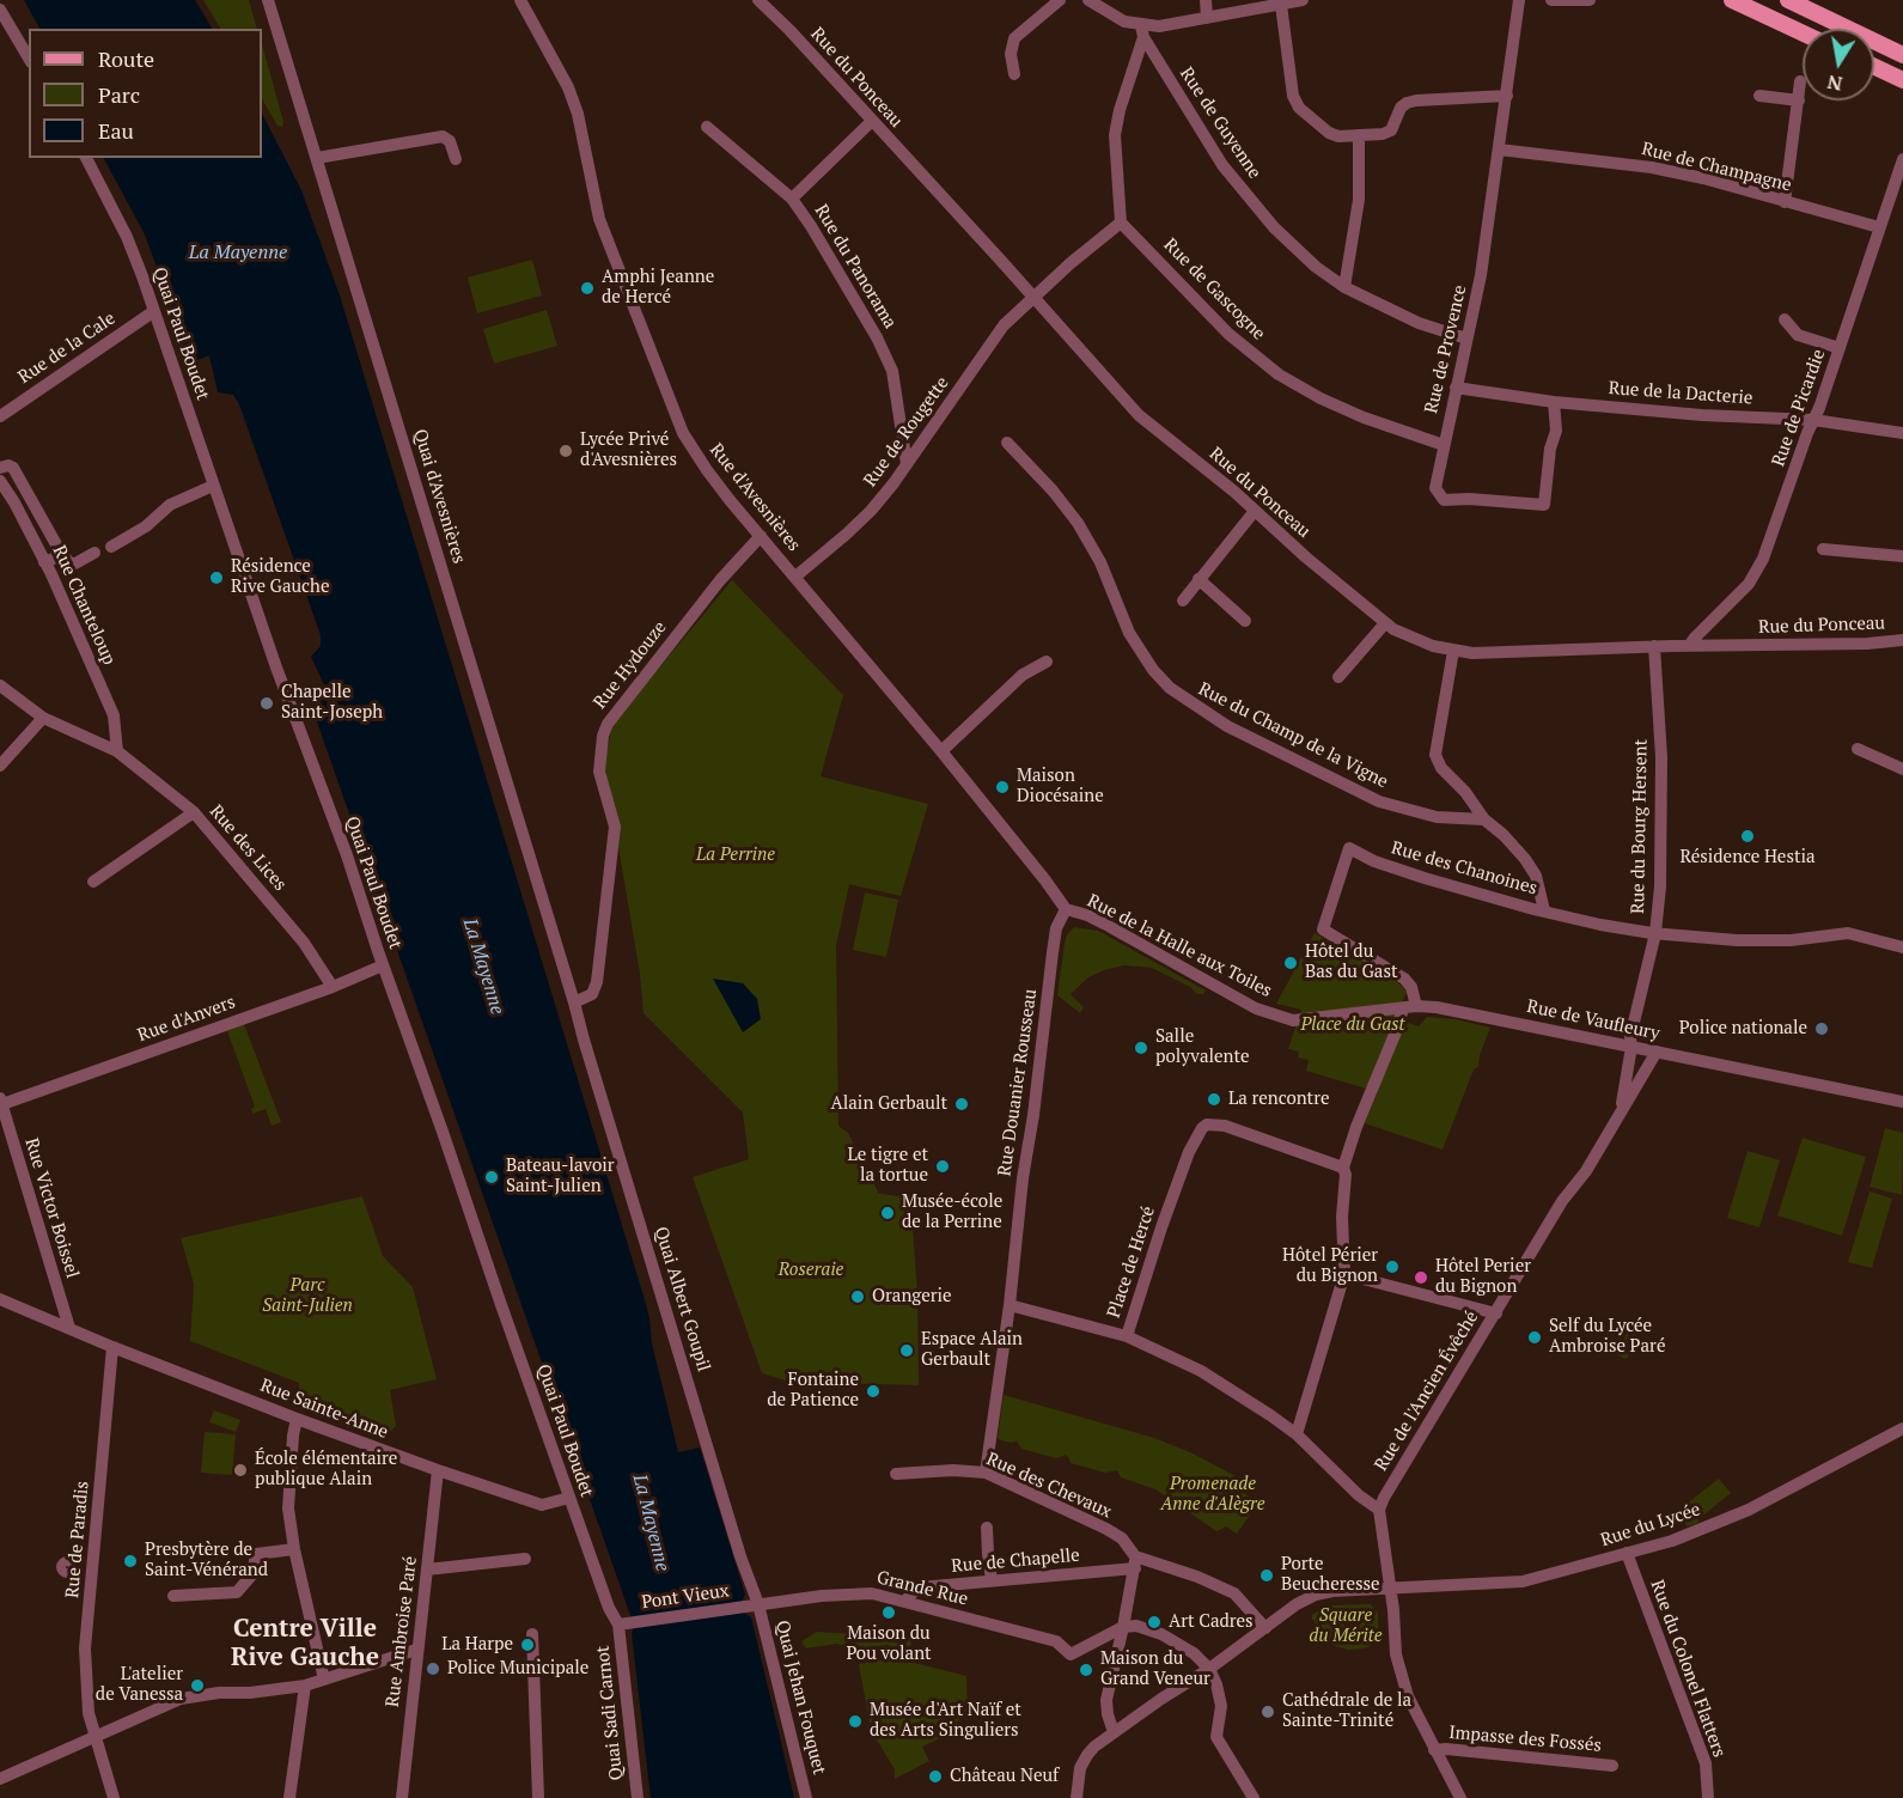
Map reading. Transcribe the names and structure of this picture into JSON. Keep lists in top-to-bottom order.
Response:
{
  "streets": {
    "street": [
      "Rue du Ponceau",
      "Rue de Guyenne",
      "Rue de Champagne",
      "Rue du Panorama",
      "Rue de Gascogne",
      "Quai Paul Boudet",
      "Rue de la Cale",
      "Rue de Provence",
      "Rue de la Dacterie",
      "Rue de Picardie",
      "Rue de Rougette",
      "Quai d'Avesnières",
      "Rue d'Avesnières",
      "Rue Chanteloup",
      "Rue Hydouze",
      "Rue du Champ de la Vigne",
      "Rue du Bourg Hersent",
      "Rue des Lices",
      "Rue des Chanoines",
      "Rue de la Halle aux Toiles",
      "Rue d'Anvers",
      "Rue de Vaufleury",
      "Rue Douanier Rousseau",
      "Rue Victor Boissel",
      "Place de Hercé",
      "Quai Albert Goupil",
      "Rue de l'Ancien Évêché",
      "Rue Sainte-Anne",
      "Rue des Chevaux",
      "Rue du Lycée",
      "Rue de Paradis",
      "Rue de Chapelle",
      "Grande Rue",
      "Pont Vieux",
      "Rue Ambroise Paré",
      "Rue du Colonel Flatters",
      "Quai Jehan Fouquet",
      "Quai Sadi Carnot",
      "Impasse des Fossés"
    ]
  },
  "crossings": [
    ["Rue du Ponceau", "Rue de Picardie"],
    ["Rue du Ponceau", "Rue de Rougette"],
    ["Rue du Ponceau", "Rue du Bourg Hersent"],
    ["Rue de Guyenne", "Rue de Provence"],
    ["Rue de Champagne", "Rue de Provence"],
    ["Rue de Champagne", "Rue de Picardie"],
    ["Rue du Panorama", "Rue de Rougette"],
    ["Rue de Gascogne", "Rue de Provence"],
    ["Rue de Gascogne", "Rue de Rougette"],
    ["Quai Paul Boudet", "Rue de la Cale"],
    ["Quai Paul Boudet", "Rue d'Anvers"],
    ["Quai Paul Boudet", "Rue Sainte-Anne"],
    ["Quai Paul Boudet", "Pont Vieux"],
    ["Quai Paul Boudet", "Quai Sadi Carnot"],
    ["Rue de Provence", "Rue de la Dacterie"],
    ["Rue de la Dacterie", "Rue de Picardie"],
    ["Rue de Rougette", "Rue d'Avesnières"],
    ["Quai d'Avesnières", "Rue Hydouze"],
    ["Quai d'Avesnières", "Quai Albert Goupil"],
    ["Rue d'Avesnières", "Rue Hydouze"],
    ["Rue d'Avesnières", "Rue de la Halle aux Toiles"],
    ["Rue d'Avesnières", "Rue Douanier Rousseau"],
    ["Rue Chanteloup", "Rue des Lices"],
    ["Rue Hydouze", "Quai Albert Goupil"],
    ["Rue du Bourg Hersent", "Rue des Chanoines"],
    ["Rue du Bourg Hersent", "Rue de Vaufleury"],
    ["Rue du Bourg Hersent", "Rue de l'Ancien Évêché"],
    ["Rue des Lices", "Rue d'Anvers"],
    ["Rue des Chanoines", "Rue de la Halle aux Toiles"],
    ["Rue des Chanoines", "Rue de Vaufleury"],
    ["Rue de la Halle aux Toiles", "Rue de Vaufleury"],
    ["Rue de la Halle aux Toiles", "Rue Douanier Rousseau"],
    ["Rue d'Anvers", "Rue Victor Boissel"],
    ["Rue de Vaufleury", "Rue de l'Ancien Évêché"],
    ["Rue Douanier Rousseau", "Place de Hercé"],
    ["Rue Douanier Rousseau", "Rue des Chevaux"],
    ["Rue Victor Boissel", "Rue Sainte-Anne"],
    ["Quai Albert Goupil", "Grande Rue"],
    ["Quai Albert Goupil", "Pont Vieux"],
    ["Quai Albert Goupil", "Quai Jehan Fouquet"],
    ["Rue Sainte-Anne", "Rue de Paradis"],
    ["Rue Sainte-Anne", "Rue Ambroise Paré"],
    ["Rue des Chevaux", "Rue de Chapelle"],
    ["Rue du Lycée", "Rue du Colonel Flatters"],
    ["Rue de Chapelle", "Grande Rue"],
    ["Grande Rue", "Pont Vieux"],
    ["Grande Rue", "Quai Jehan Fouquet"],
    ["Pont Vieux", "Quai Jehan Fouquet"],
    ["Pont Vieux", "Quai Sadi Carnot"]
  ],
  "districts": ["Centre Ville Rive Gauche"],
  "water": ["La Mayenne"],
  "parks": [
    "La Perrine",
    "Place du Gast",
    "Roseraie",
    "Parc Saint-Julien",
    "Promenade Anne d'Alègre",
    "Square du Mérite"
  ],
  "places": [
    "Amphi Jeanne de Hercé",
    "Lycée Privé d'Avesnières",
    "Résidence Rive Gauche",
    "Chapelle Saint-Joseph",
    "Maison Diocésaine",
    "Résidence Hestia",
    "Hôtel du Bas du Gast",
    "Police nationale",
    "Salle polyvalente",
    "La rencontre",
    "Alain Gerbault",
    "Le tigre et la tortue",
    "Bateau-lavoir Saint-Julien",
    "Musée-école de la Perrine",
    "Hôtel Périer du Bignon",
    "Hôtel Perier du Bignon",
    "Orangerie",
    "Self du Lycée Ambroise Paré",
    "Espace Alain Gerbault",
    "Fontaine de Patience",
    "École élémentaire publique Alain",
    "Presbytère de Saint-Vénérand",
    "Porte Beucheresse",
    "Maison du Pou volant",
    "Art Cadres",
    "La Harpe",
    "Police Municipale",
    "Maison du Grand Veneur",
    "L'atelier de Vanessa",
    "Cathédrale de la Sainte-Trinité",
    "Musée d'Art Naïf et des Arts Singuliers",
    "Château Neuf"
  ],
  "legend": ["Route", "Parc", "Eau"],
  "north": "bottom"
}
